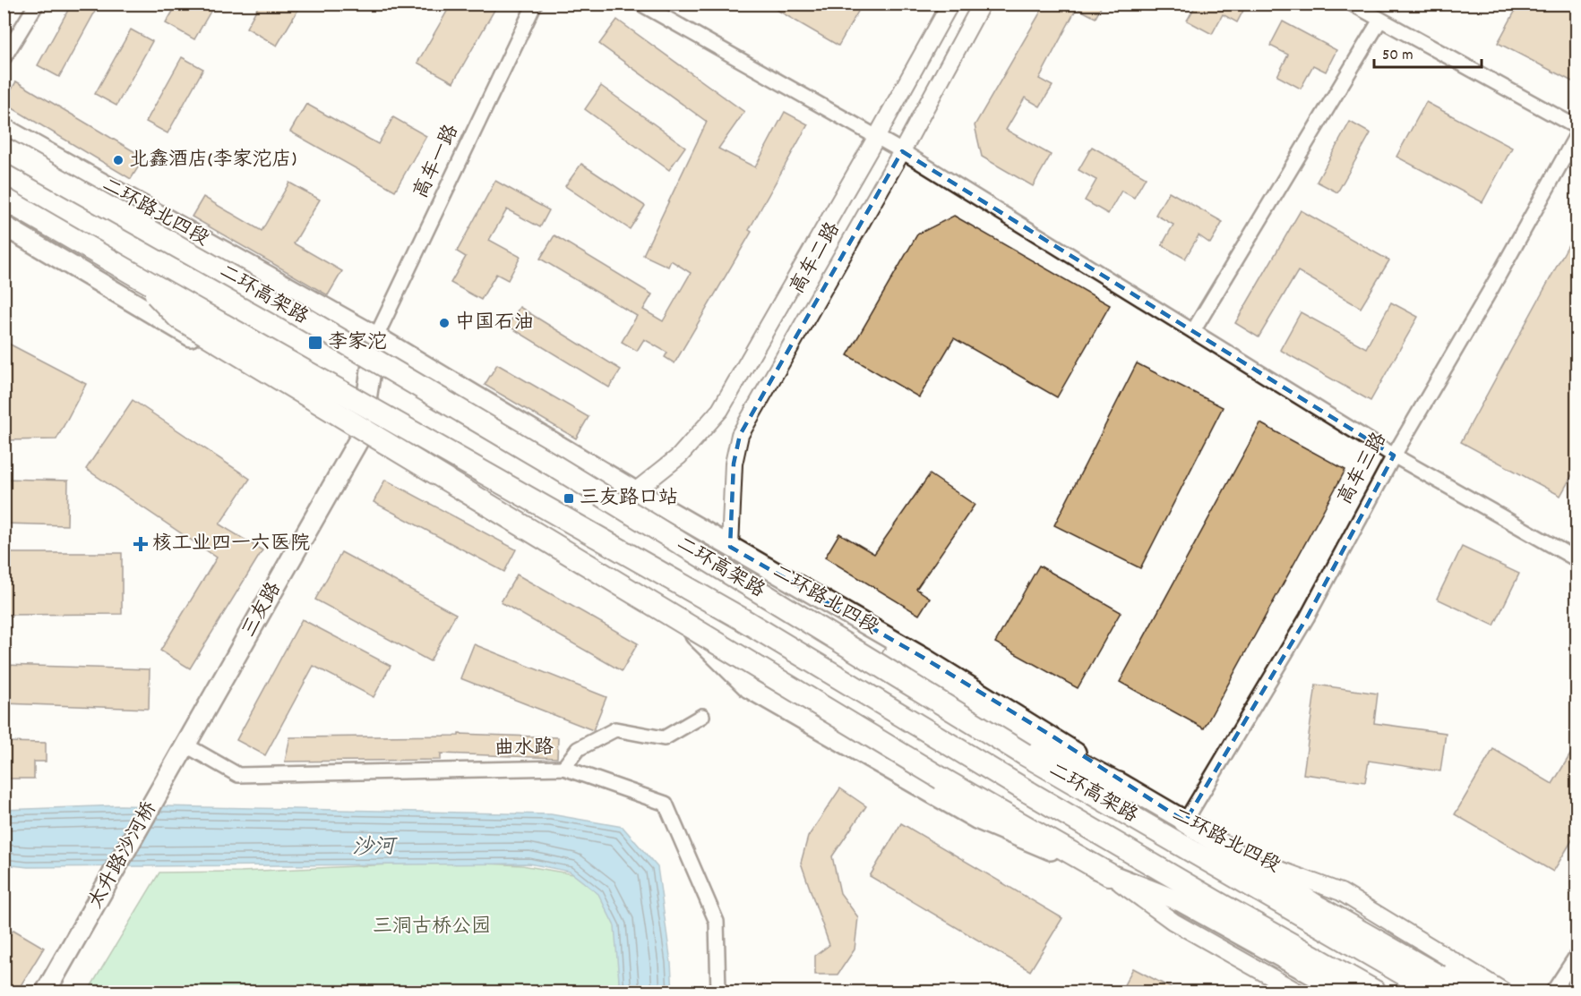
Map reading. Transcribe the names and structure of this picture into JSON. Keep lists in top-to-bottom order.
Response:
{
  "streets": {
    "highway": ["二环高架路"],
    "main road": ["二环路北四段", "三友路", "太升路沙河桥"],
    "street": [
      "高车一路",
      "高车二路",
      "高车三路",
      "曲水路"
    ]
  },
  "crossings": [
    ["高车一路", "二环路北四段"],
    ["高车一路", "三友路"],
    ["二环路北四段", "高车二路"],
    ["二环路北四段", "高车三路"],
    ["二环路北四段", "三友路"],
    ["三友路", "曲水路"],
    ["三友路", "太升路沙河桥"]
  ],
  "water": ["沙河"],
  "parks": ["三洞古桥公园"],
  "places": {
    "other": ["北鑫酒店(李家沱店)", "中国石油"],
    "transit": ["李家沱", "三友路口站"],
    "health": ["核工业四一六医院"]
  },
  "scale_bar": "50 m"
}
